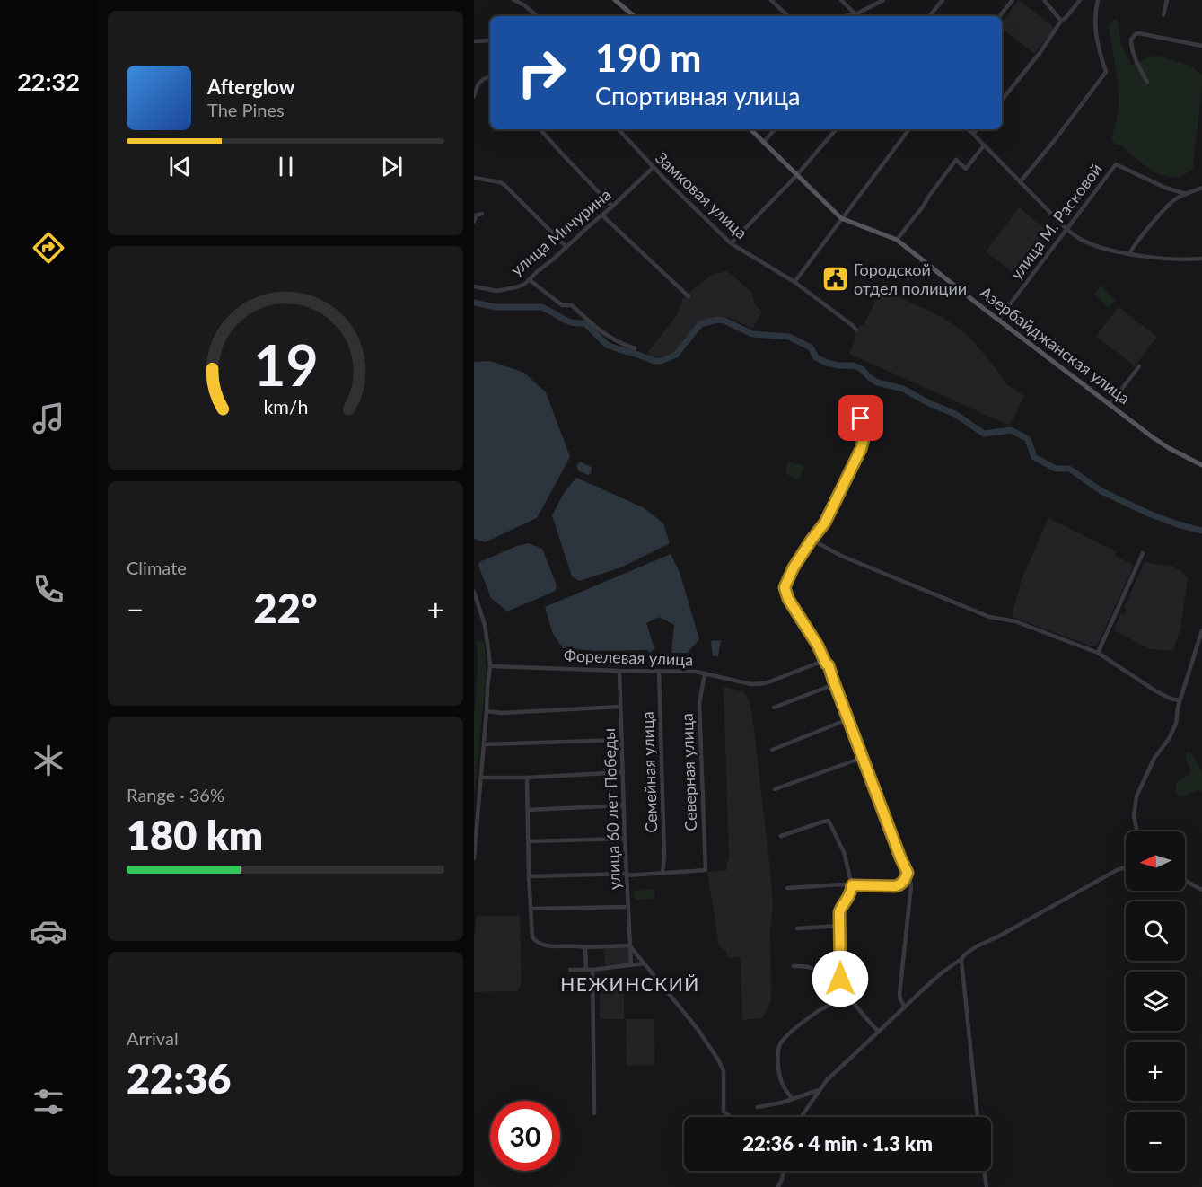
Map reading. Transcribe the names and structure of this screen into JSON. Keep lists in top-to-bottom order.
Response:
{
  "streets": {
    "main road": ["Азербайджанская улица"],
    "street": [
      "Замковая улица",
      "улица М. Расковой",
      "улица Мичурина",
      "Форелевая улица",
      "Семейная улица",
      "Северная улица",
      "улица 60 лет Победы"
    ]
  },
  "crossings": [
    ["Замковая улица", "улица Мичурина"],
    ["улица М. Расковой", "Азербайджанская улица"],
    ["Форелевая улица", "Семейная улица"],
    ["Форелевая улица", "Северная улица"],
    ["Форелевая улица", "улица 60 лет Победы"],
    ["Семейная улица", "Северная улица"]
  ],
  "districts": ["НЕЖИНСКИЙ"],
  "places": {
    "public building": ["Городской отдел полиции"]
  },
  "north": "left",
  "page": {
    "tabs": "22:32",
    "turn": ["190 m", "Спортивная улица"],
    "song": ["Afterglow", "The Pines"],
    "tile": [
      "Climate",
      ["Range · 36%", "180 km"],
      ["Arrival", "22:36"]
    ],
    "heat": ["−", "22°", "+"],
    "map_buttons": ["+", "−"],
    "limit": "30",
    "trip": "22:36 · 4 min · 1.3 km",
    "gauge": ["19", "km/h"]
  }
}
